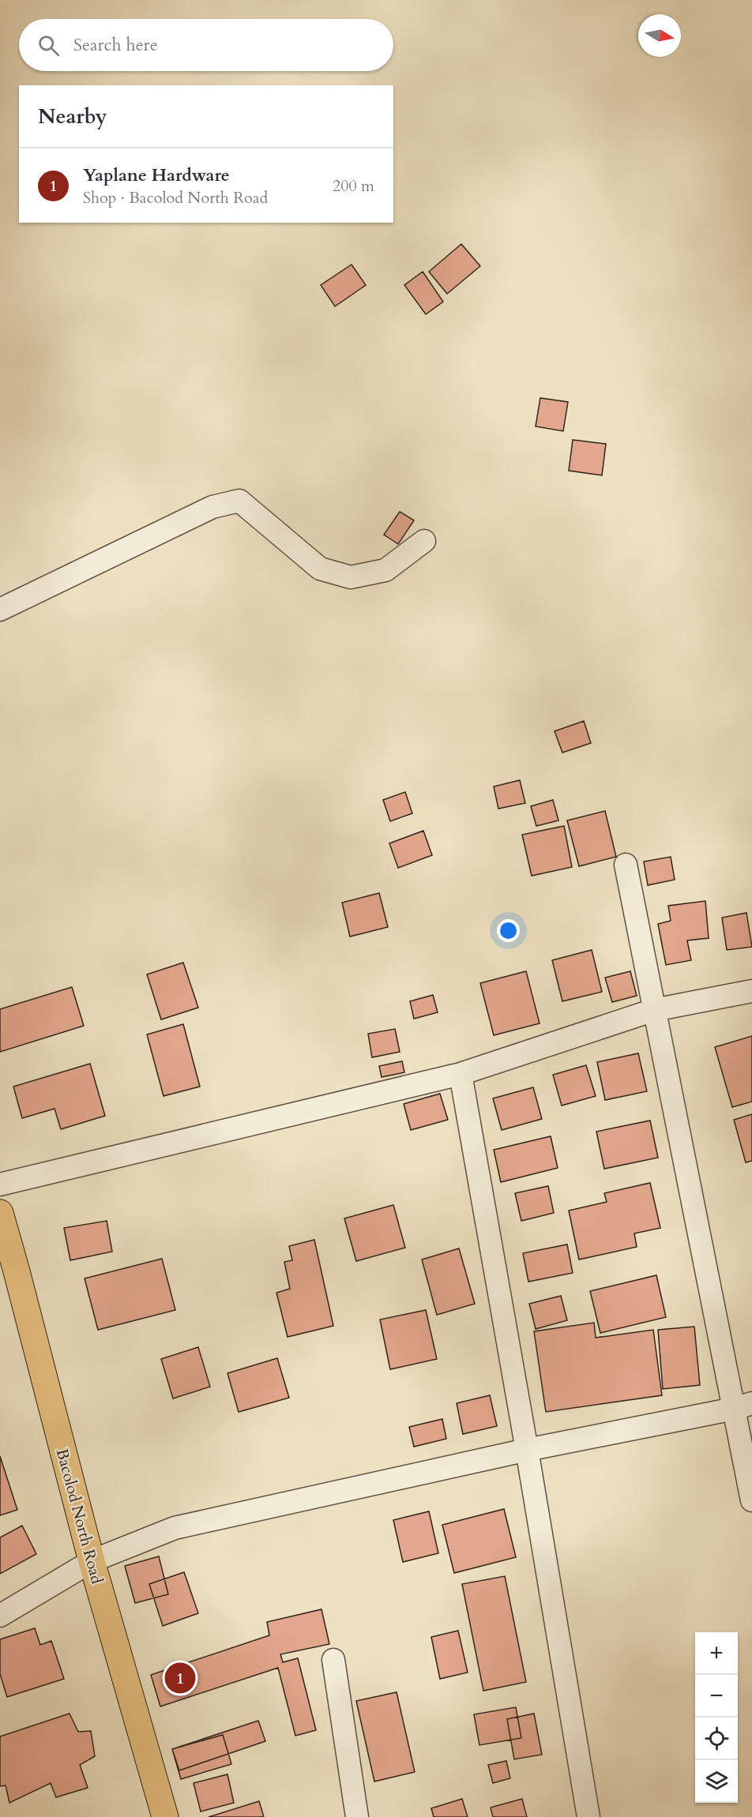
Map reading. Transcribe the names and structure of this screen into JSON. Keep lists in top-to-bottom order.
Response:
{
  "streets": {
    "highway": ["Bacolod North Road"]
  },
  "north": "right",
  "page": {
    "search": "Search here",
    "heading": "Nearby",
    "list": [
      {
        "mark": "1",
        "name": "Yaplane Hardware",
        "note": "Shop · Bacolod North Road",
        "value": "200 m"
      }
    ],
    "map_buttons": ["+", "−"],
    "pins": "1"
  }
}
